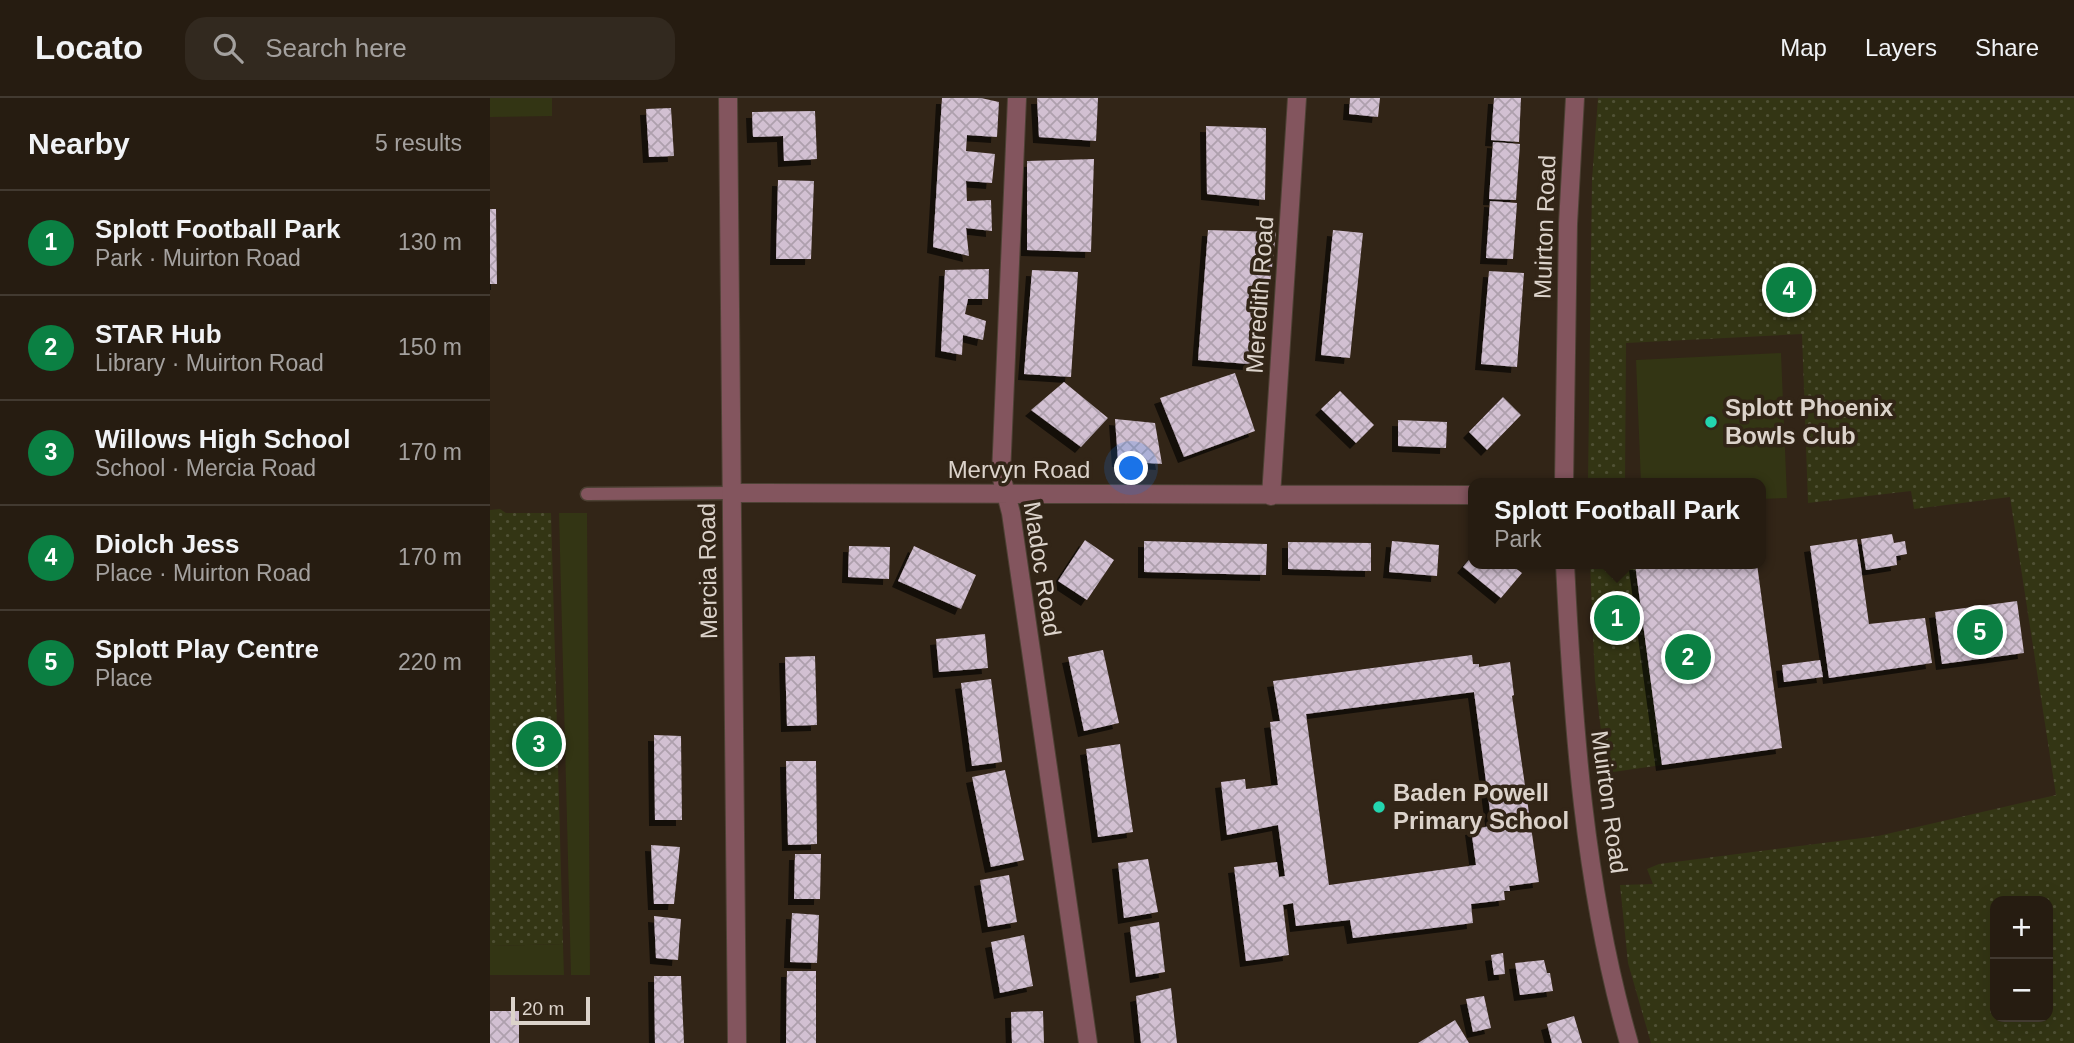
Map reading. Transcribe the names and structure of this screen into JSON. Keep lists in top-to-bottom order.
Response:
{
  "streets": {
    "street": [
      "Muirton Road",
      "Meredith Road",
      "Mervyn Road",
      "Madoc Road",
      "Mercia Road"
    ]
  },
  "crossings": [
    ["Meredith Road", "Mervyn Road"],
    ["Mervyn Road", "Madoc Road"],
    ["Mervyn Road", "Mercia Road"]
  ],
  "places": ["Splott Phoenix Bowls Club", "Baden Powell Primary School"],
  "scale_bar": "20 m",
  "page": {
    "header": "Locato",
    "search": "Search here",
    "nav": ["Map", "Layers", "Share"],
    "heading": ["Nearby", "5 results"],
    "list": [
      {
        "mark": "1",
        "name": "Splott Football Park",
        "note": "Park · Muirton Road",
        "value": "130 m"
      },
      {
        "mark": "2",
        "name": "STAR Hub",
        "note": "Library · Muirton Road",
        "value": "150 m"
      },
      {
        "mark": "3",
        "name": "Willows High School",
        "note": "School · Mercia Road",
        "value": "170 m"
      },
      {
        "mark": "4",
        "name": "Diolch Jess",
        "note": "Place · Muirton Road",
        "value": "170 m"
      },
      {
        "mark": "5",
        "name": "Splott Play Centre",
        "note": "Place",
        "value": "220 m"
      }
    ],
    "pins": [
      "4",
      "1",
      "5",
      "2",
      "3"
    ],
    "popup": ["Splott Football Park", "Park"],
    "map_buttons": ["+", "−"],
    "scale": "20 m"
  }
}
